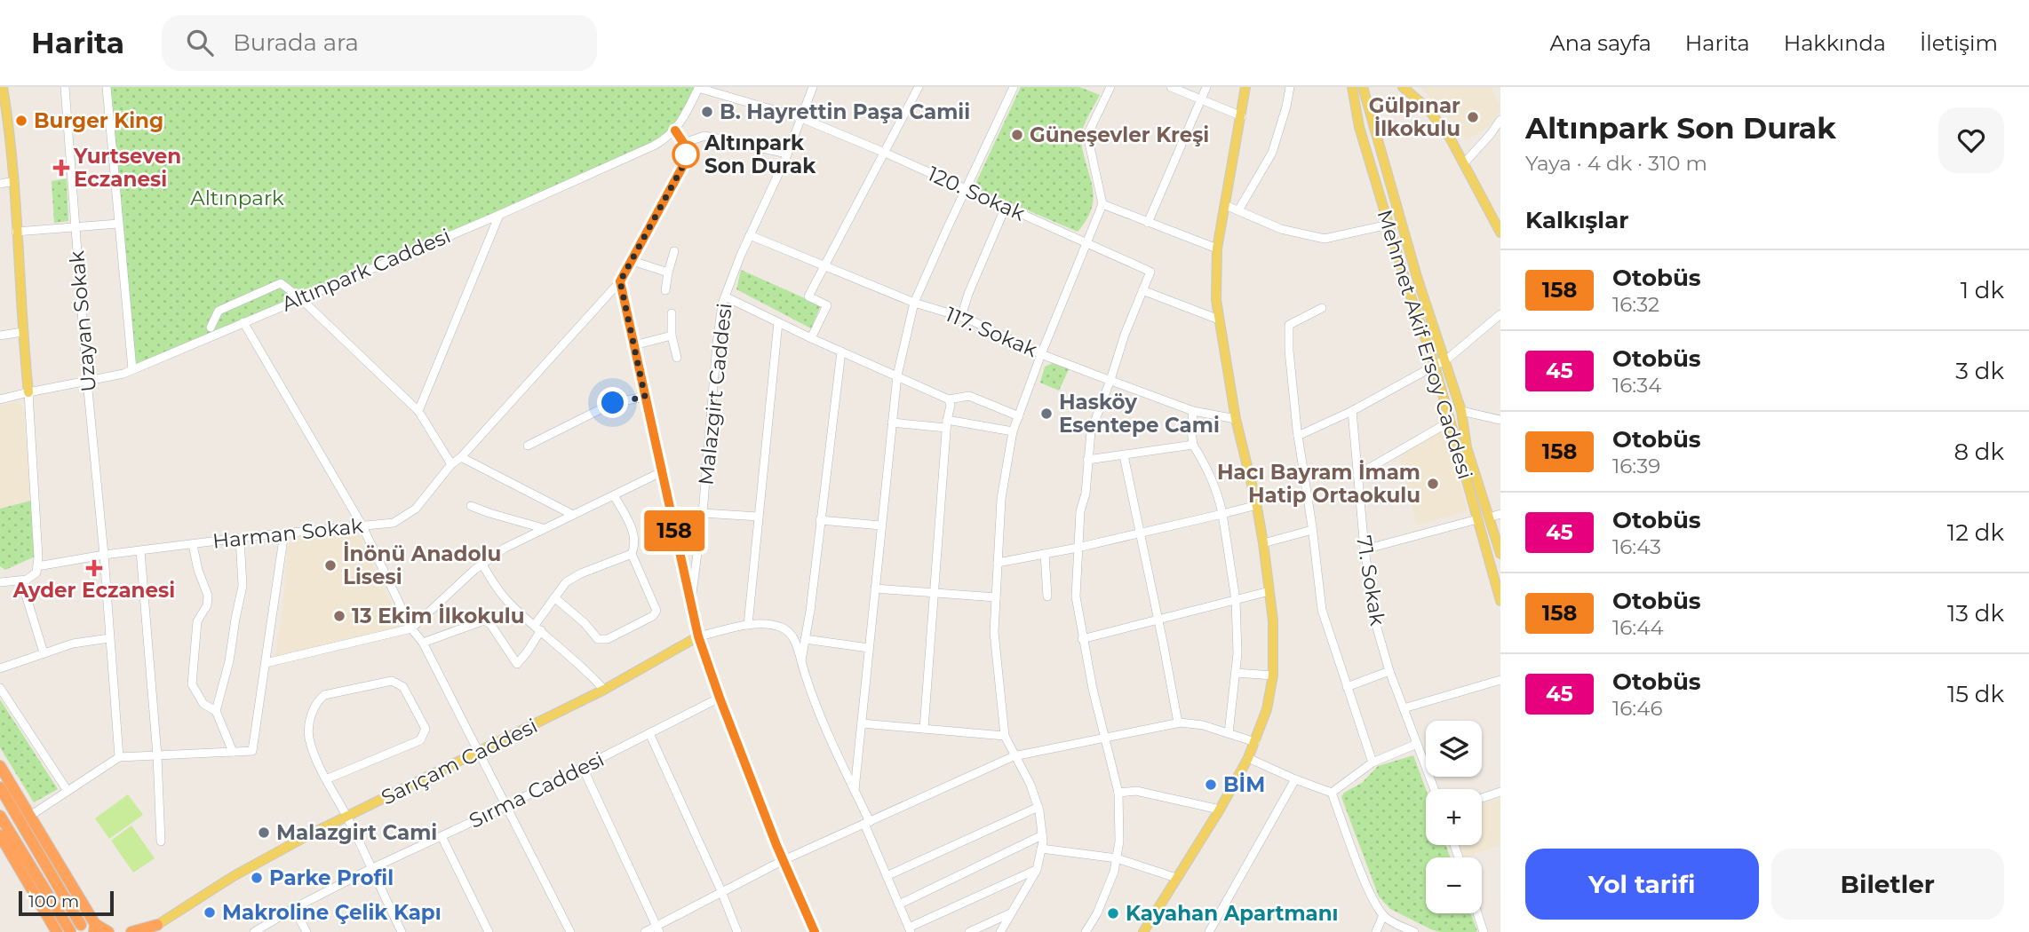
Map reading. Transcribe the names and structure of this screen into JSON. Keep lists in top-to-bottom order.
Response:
{
  "streets": {
    "main road": ["Mehmet Akif Ersoy Caddesi", "Sarıçam Caddesi"],
    "street": [
      "120. Sokak",
      "Altınpark Caddesi",
      "Uzayan Sokak",
      "117. Sokak",
      "Malazgirt Caddesi",
      "Harman Sokak",
      "71. Sokak",
      "Sırma Caddesi"
    ]
  },
  "crossings": [
    ["120. Sokak", "Altınpark Caddesi"],
    ["120. Sokak", "Malazgirt Caddesi"],
    ["Altınpark Caddesi", "Uzayan Sokak"],
    ["Uzayan Sokak", "Harman Sokak"],
    ["117. Sokak", "Malazgirt Caddesi"]
  ],
  "parks": ["Altınpark"],
  "places": {
    "other": [
      "B. Hayrettin Paşa Camii",
      "Gülpınar İlkokulu",
      "Burger King",
      "Güneşevler Kreşi",
      "Altınpark Son Durak",
      "Hasköy Esentepe Cami",
      "Hacı Bayram İmam Hatip Ortaokulu",
      "İnönü Anadolu Lisesi",
      "13 Ekim İlkokulu",
      "BİM",
      "Malazgirt Cami",
      "Parke Profil",
      "Makroline Çelik Kapı",
      "Kayahan Apartmanı"
    ],
    "health": ["Yurtseven Eczanesi", "Ayder Eczanesi"]
  },
  "lines": ["bus line 158"],
  "scale_bar": "100 m",
  "page": {
    "header": "Harita",
    "search": "Burada ara",
    "nav": [
      "Ana sayfa",
      "Harita",
      "Hakkında",
      "İletişim"
    ],
    "on_map": "158",
    "heading": [
      ["Altınpark Son Durak", "Yaya · 4 dk · 310 m"],
      "Kalkışlar"
    ],
    "list": [
      {
        "mark": "158",
        "name": "Otobüs",
        "note": "16:32",
        "value": "1 dk"
      },
      {
        "mark": "45",
        "name": "Otobüs",
        "note": "16:34",
        "value": "3 dk"
      },
      {
        "mark": "158",
        "name": "Otobüs",
        "note": "16:39",
        "value": "8 dk"
      },
      {
        "mark": "45",
        "name": "Otobüs",
        "note": "16:43",
        "value": "12 dk"
      },
      {
        "mark": "158",
        "name": "Otobüs",
        "note": "16:44",
        "value": "13 dk"
      },
      {
        "mark": "45",
        "name": "Otobüs",
        "note": "16:46",
        "value": "15 dk"
      }
    ],
    "map_buttons": ["+", "−"],
    "buttons": ["Yol tarifi", "Biletler"],
    "scale": "100 m"
  }
}
